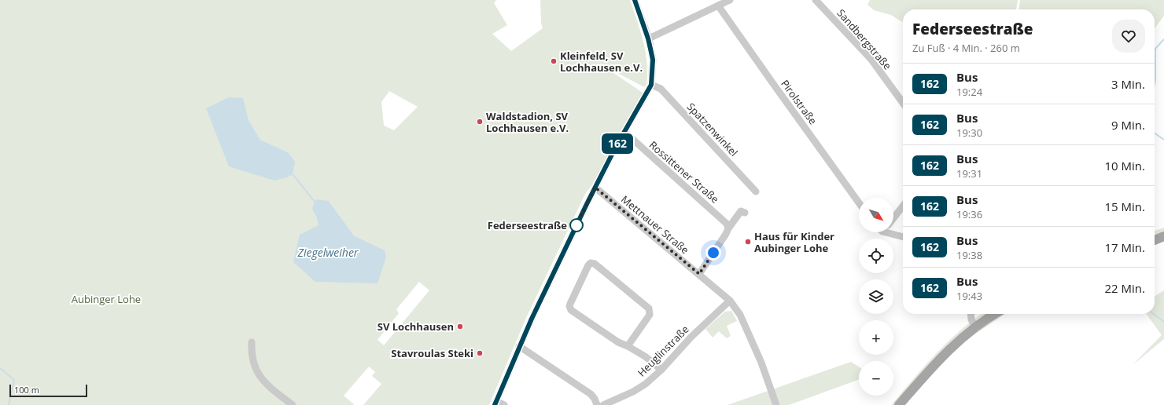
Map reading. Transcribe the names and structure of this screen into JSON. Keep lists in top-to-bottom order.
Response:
{
  "streets": {
    "street": [
      "Sandbergstraße",
      "Pirolstraße",
      "Spatzenwinkel",
      "Rossittener Straße",
      "Mettnauer Straße",
      "Heuglinstraße"
    ]
  },
  "crossings": [
    ["Mettnauer Straße", "Heuglinstraße"]
  ],
  "water": ["Ziegelweiher"],
  "parks": ["Aubinger Lohe"],
  "places": [
    "Kleinfeld, SV Lochhausen e.V.",
    "Waldstadion, SV Lochhausen e.V.",
    "Federseestraße",
    "Haus für Kinder Aubinger Lohe",
    "SV Lochhausen",
    "Stavroulas Steki"
  ],
  "lines": ["bus line 162"],
  "scale_bar": "100 m",
  "north": "bottom right",
  "page": {
    "on_map": "162",
    "heading": ["Federseestraße", "Zu Fuß · 4 Min. · 260 m"],
    "list": [
      {
        "mark": "162",
        "name": "Bus",
        "note": "19:24",
        "value": "3 Min."
      },
      {
        "mark": "162",
        "name": "Bus",
        "note": "19:30",
        "value": "9 Min."
      },
      {
        "mark": "162",
        "name": "Bus",
        "note": "19:31",
        "value": "10 Min."
      },
      {
        "mark": "162",
        "name": "Bus",
        "note": "19:36",
        "value": "15 Min."
      },
      {
        "mark": "162",
        "name": "Bus",
        "note": "19:38",
        "value": "17 Min."
      },
      {
        "mark": "162",
        "name": "Bus",
        "note": "19:43",
        "value": "22 Min."
      }
    ],
    "map_buttons": ["+", "−"],
    "scale": "100 m"
  }
}
